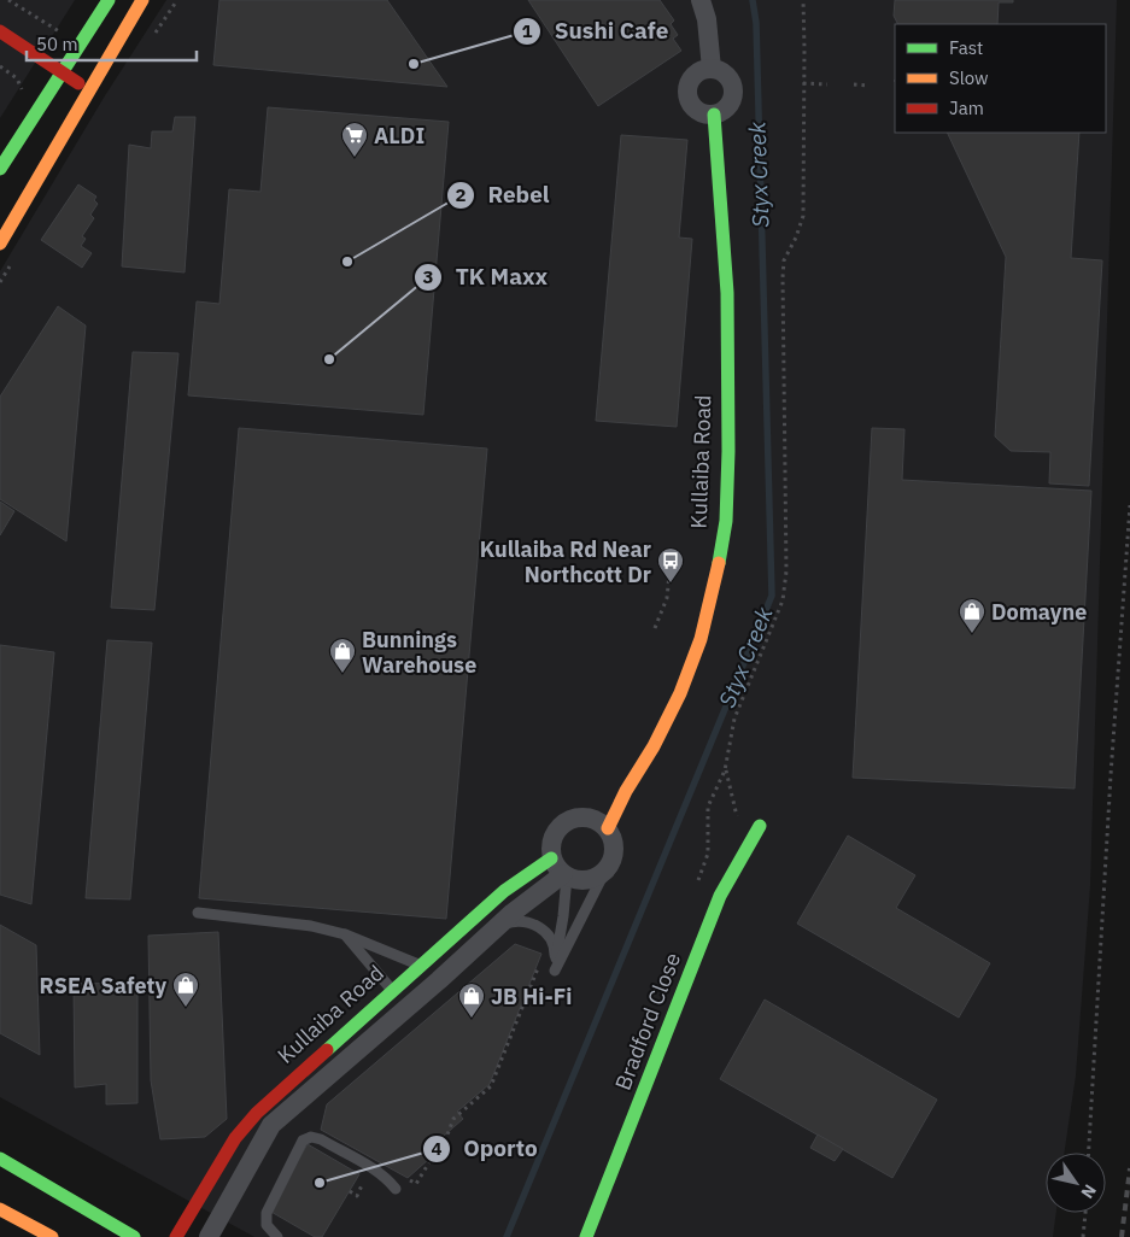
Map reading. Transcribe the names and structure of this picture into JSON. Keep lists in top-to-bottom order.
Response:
{
  "streets": {
    "street": ["Kullaiba Road", "Bradford Close"]
  },
  "water": ["Styx Creek"],
  "places": {
    "other": [
      "Sushi Cafe",
      "Rebel",
      "TK Maxx",
      "Oporto"
    ],
    "supermarket": ["ALDI"],
    "bus stop": ["Kullaiba Rd Near Northcott Dr"],
    "shop": [
      "Domayne",
      "Bunnings Warehouse",
      "RSEA Safety",
      "JB Hi-Fi"
    ]
  },
  "legend": ["Fast", "Slow", "Jam"],
  "scale_bar": "50 m",
  "north": "bottom right"
}
